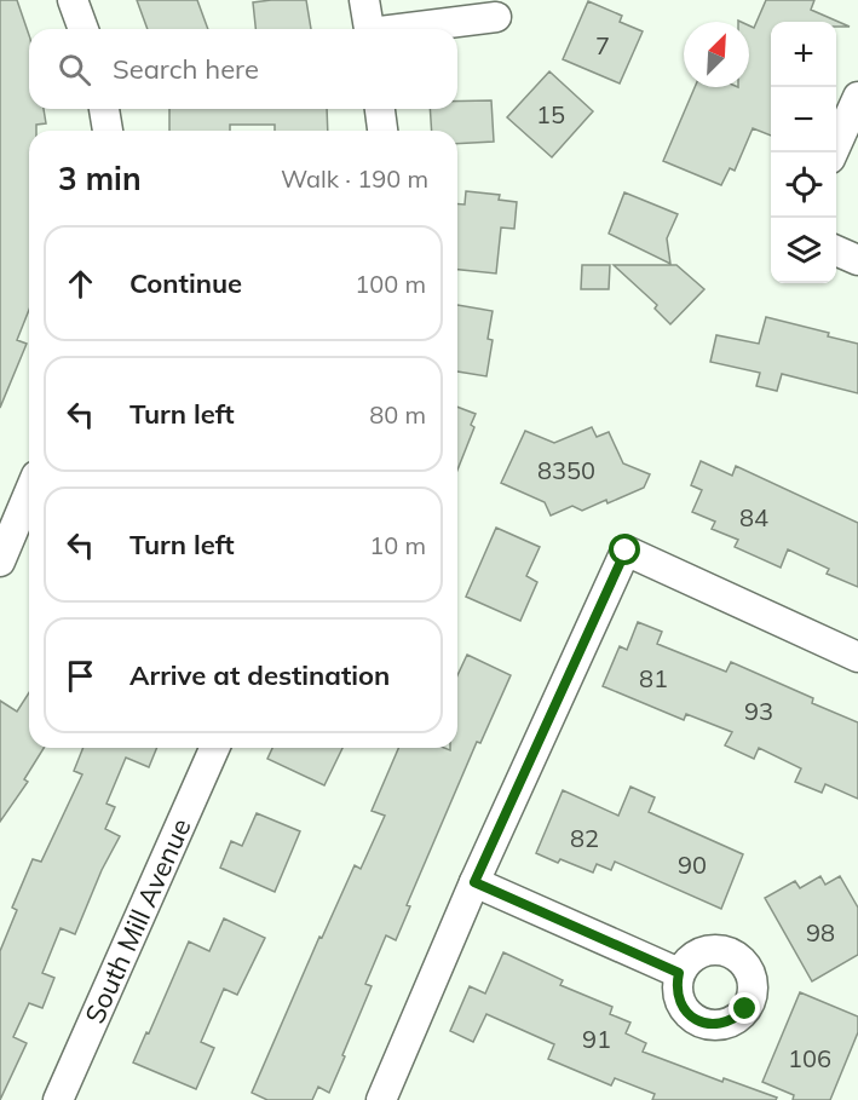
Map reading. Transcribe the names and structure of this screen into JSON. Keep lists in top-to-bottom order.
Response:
{
  "streets": {
    "street": ["South Mill Avenue"]
  },
  "house_numbers": [
    "7",
    "15",
    "8350",
    "84",
    "81",
    "93",
    "82",
    "90",
    "98",
    "91",
    "106"
  ],
  "north": "top right",
  "page": {
    "map_buttons": ["+", "−"],
    "search": "Search here",
    "heading": ["3 min", "Walk · 190 m"],
    "list": [
      ["Continue", "100 m"],
      ["Turn left", "80 m"],
      ["Turn left", "10 m"],
      "Arrive at destination"
    ]
  }
}
